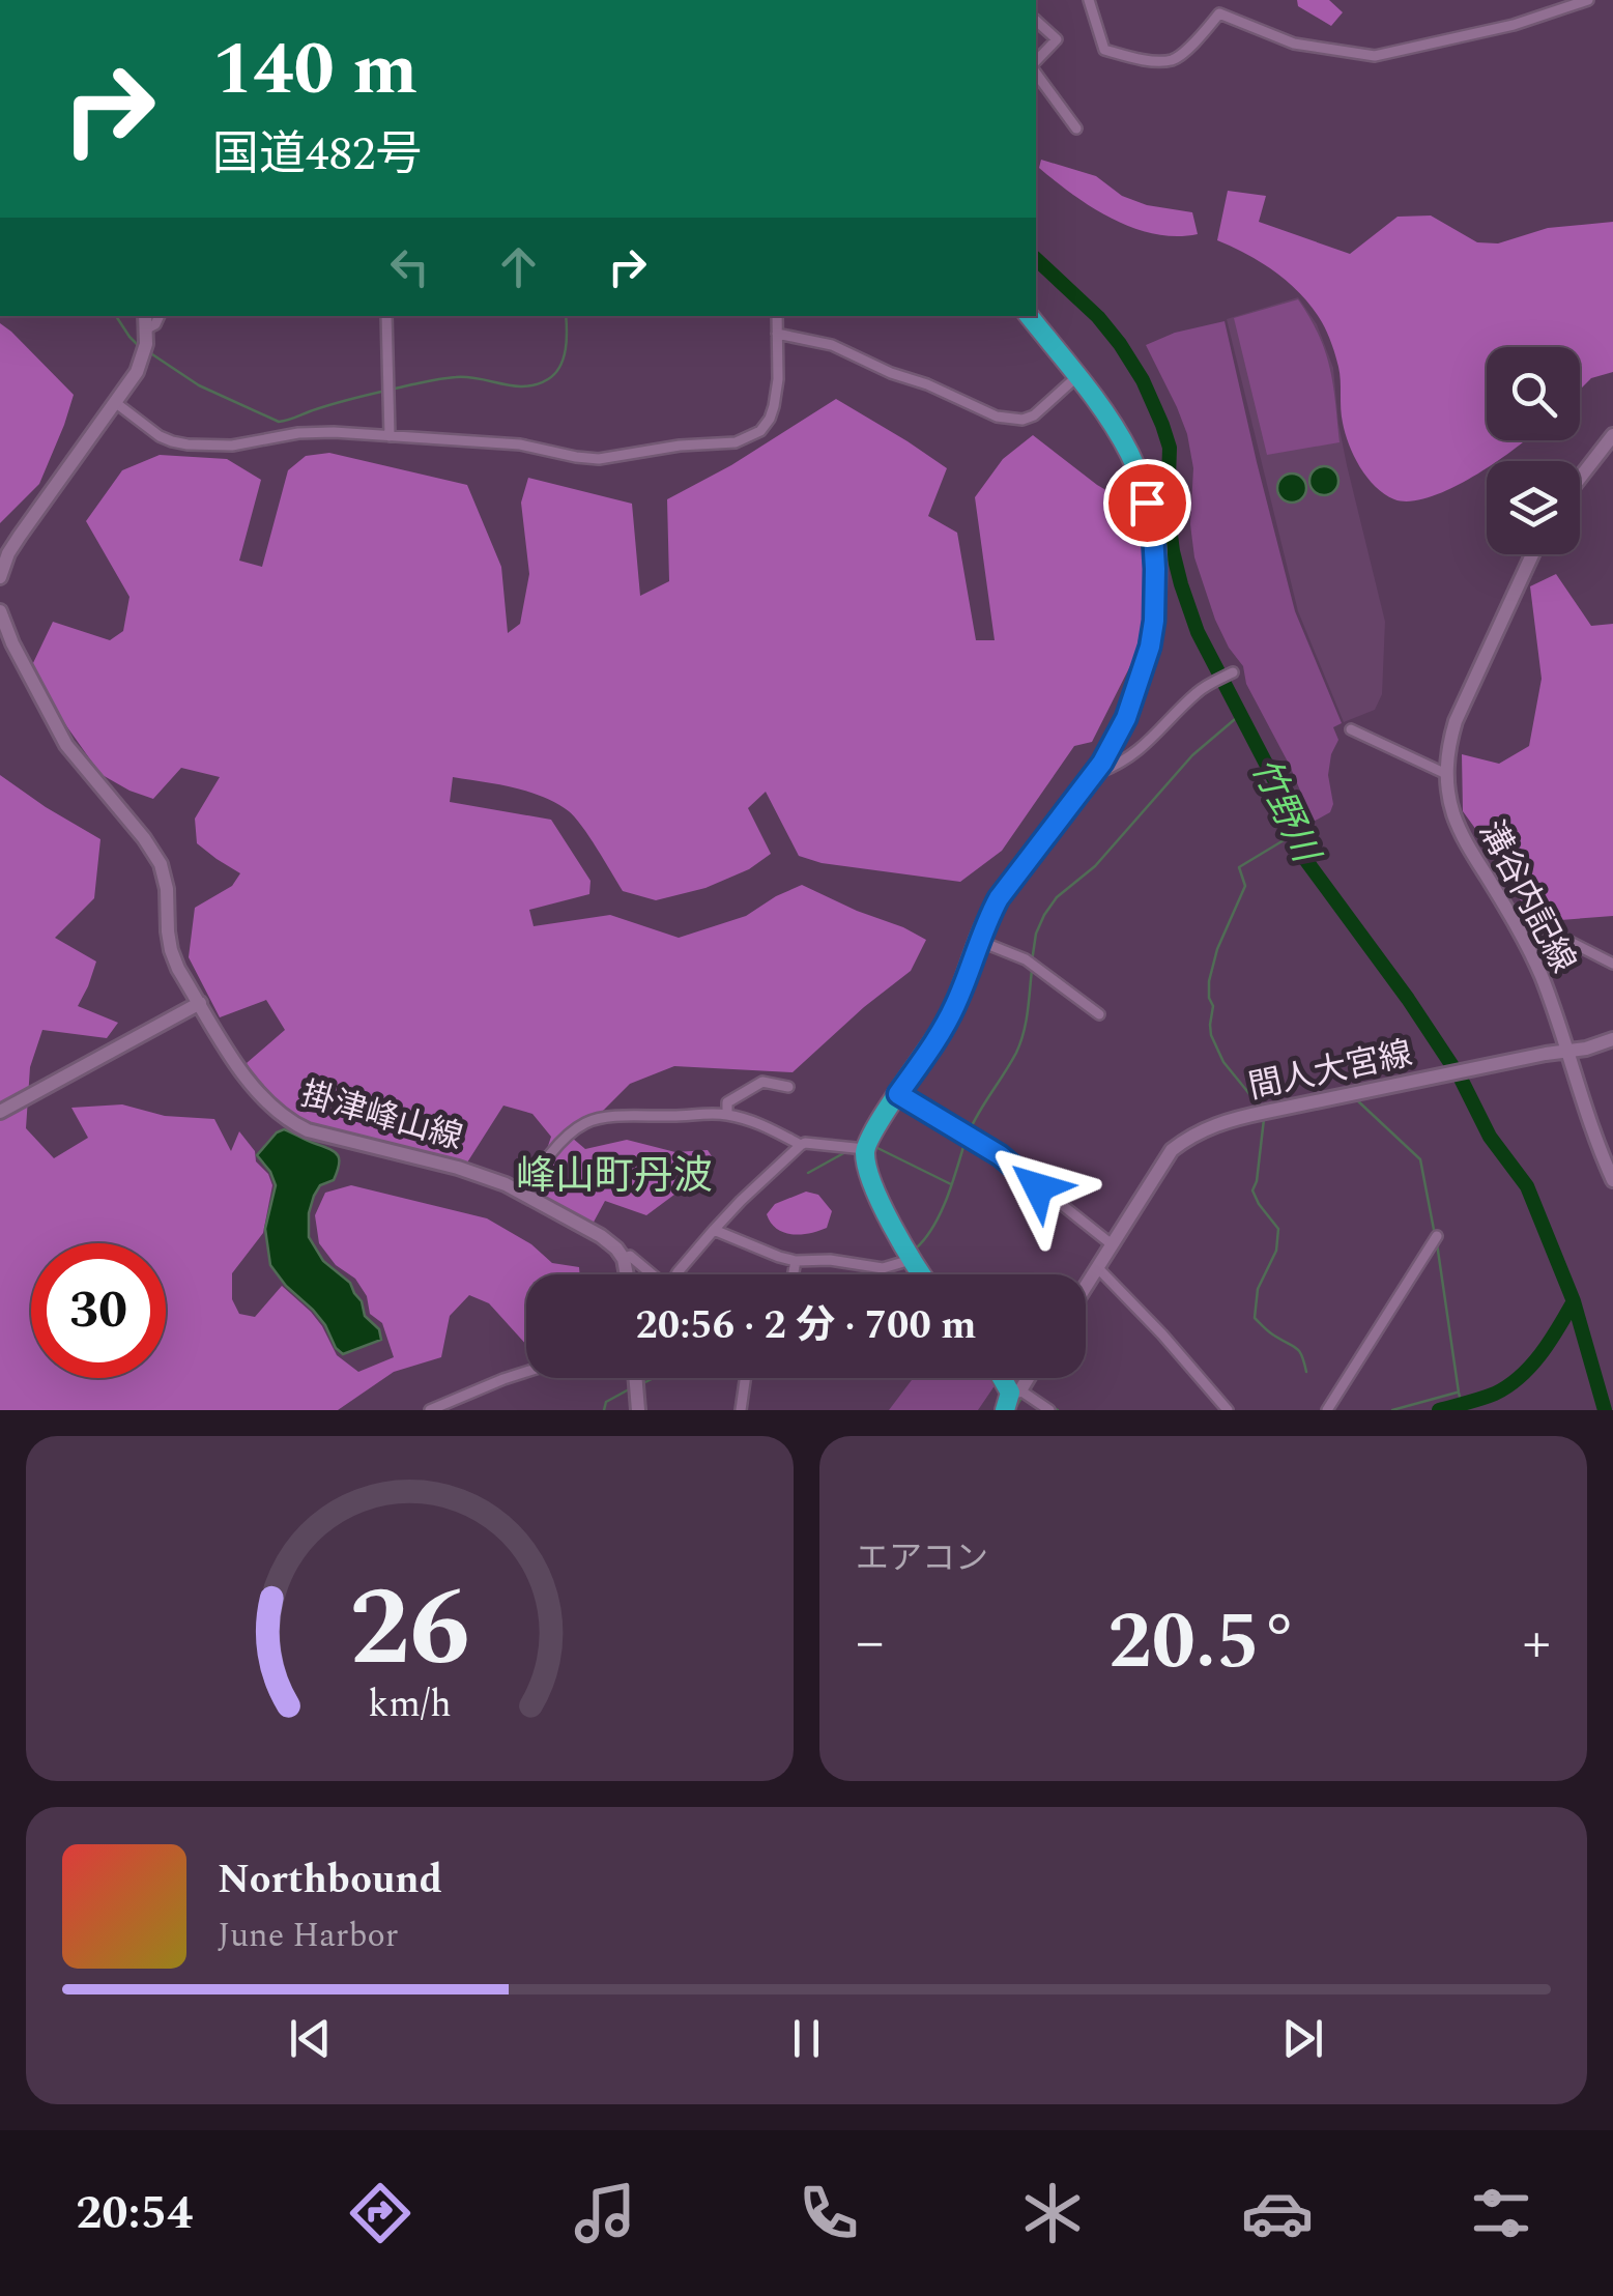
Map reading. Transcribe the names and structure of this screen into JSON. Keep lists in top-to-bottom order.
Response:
{
  "streets": {
    "main road": ["溝谷内記線", "間人大宮線", "掛津峰山線"]
  },
  "crossings": [
    ["溝谷内記線", "間人大宮線"]
  ],
  "districts": ["峰山町丹波"],
  "water": ["竹野川"],
  "page": {
    "turn": ["140 m", "国道482号"],
    "limit": "30",
    "trip": "20:56 · 2 分 · 700 m",
    "tile": "エアコン",
    "heat": ["−", "20.5°", "+"],
    "song": ["Northbound", "June Harbor"],
    "tabs": "20:54",
    "gauge": ["26", "km/h"]
  }
}
